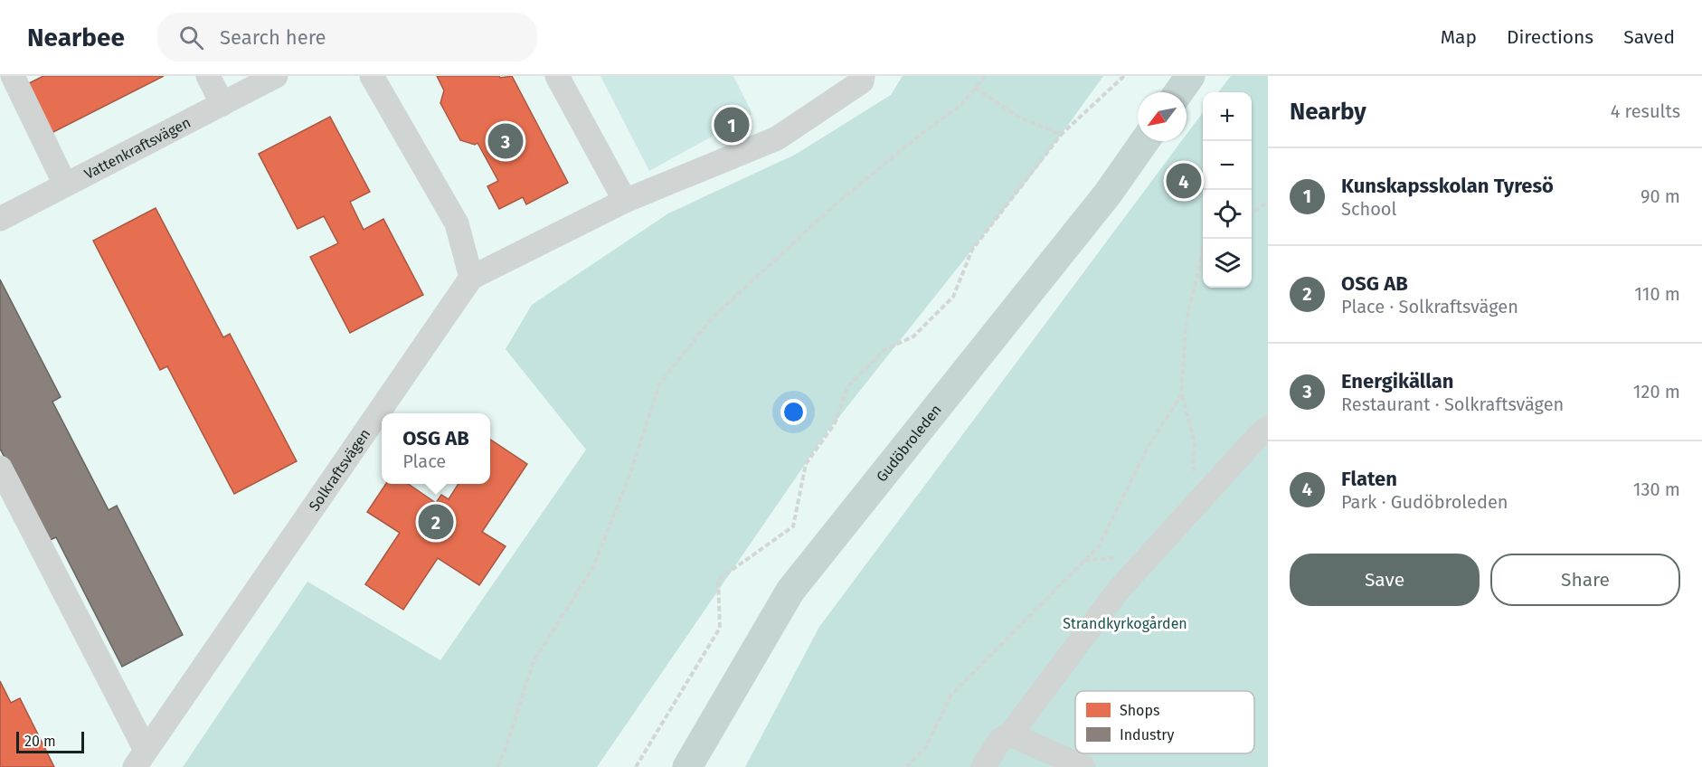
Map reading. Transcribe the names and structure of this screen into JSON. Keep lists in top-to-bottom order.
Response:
{
  "streets": {
    "main road": ["Gudöbroleden"],
    "street": ["Vattenkraftsvägen", "Solkraftsvägen"]
  },
  "parks": ["Strandkyrkogården"],
  "legend": ["Shops", "Industry"],
  "scale_bar": "20 m",
  "north": "bottom left",
  "page": {
    "header": "Nearbee",
    "search": "Search here",
    "nav": ["Map", "Directions", "Saved"],
    "heading": ["Nearby", "4 results"],
    "map_buttons": ["+", "−"],
    "pins": [
      "1",
      "3",
      "4",
      "2"
    ],
    "list": [
      {
        "mark": "1",
        "name": "Kunskapsskolan Tyresö",
        "note": "School",
        "value": "90 m"
      },
      {
        "mark": "2",
        "name": "OSG AB",
        "note": "Place · Solkraftsvägen",
        "value": "110 m"
      },
      {
        "mark": "3",
        "name": "Energikällan",
        "note": "Restaurant · Solkraftsvägen",
        "value": "120 m"
      },
      {
        "mark": "4",
        "name": "Flaten",
        "note": "Park · Gudöbroleden",
        "value": "130 m"
      }
    ],
    "popup": ["OSG AB", "Place"],
    "buttons": ["Save", "Share"],
    "scale": "20 m"
  }
}
